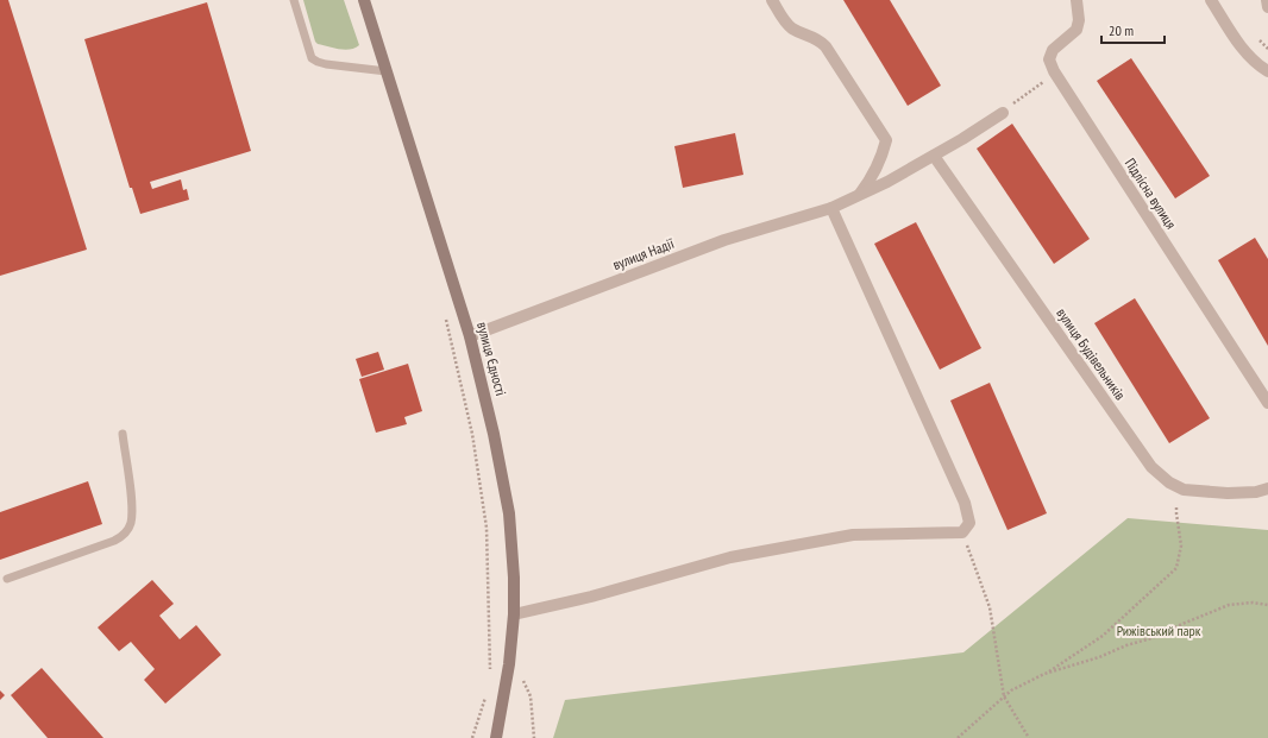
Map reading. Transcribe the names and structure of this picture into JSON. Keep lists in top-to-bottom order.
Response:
{
  "streets": {
    "street": [
      "Підлісна вулиця",
      "вулиця Надії",
      "вулиця Будівельників",
      "вулиця Єдності"
    ]
  },
  "crossings": [
    ["вулиця Надії", "вулиця Будівельників"],
    ["вулиця Надії", "вулиця Єдності"]
  ],
  "parks": ["Рижівський парк"],
  "scale_bar": "20 m"
}
